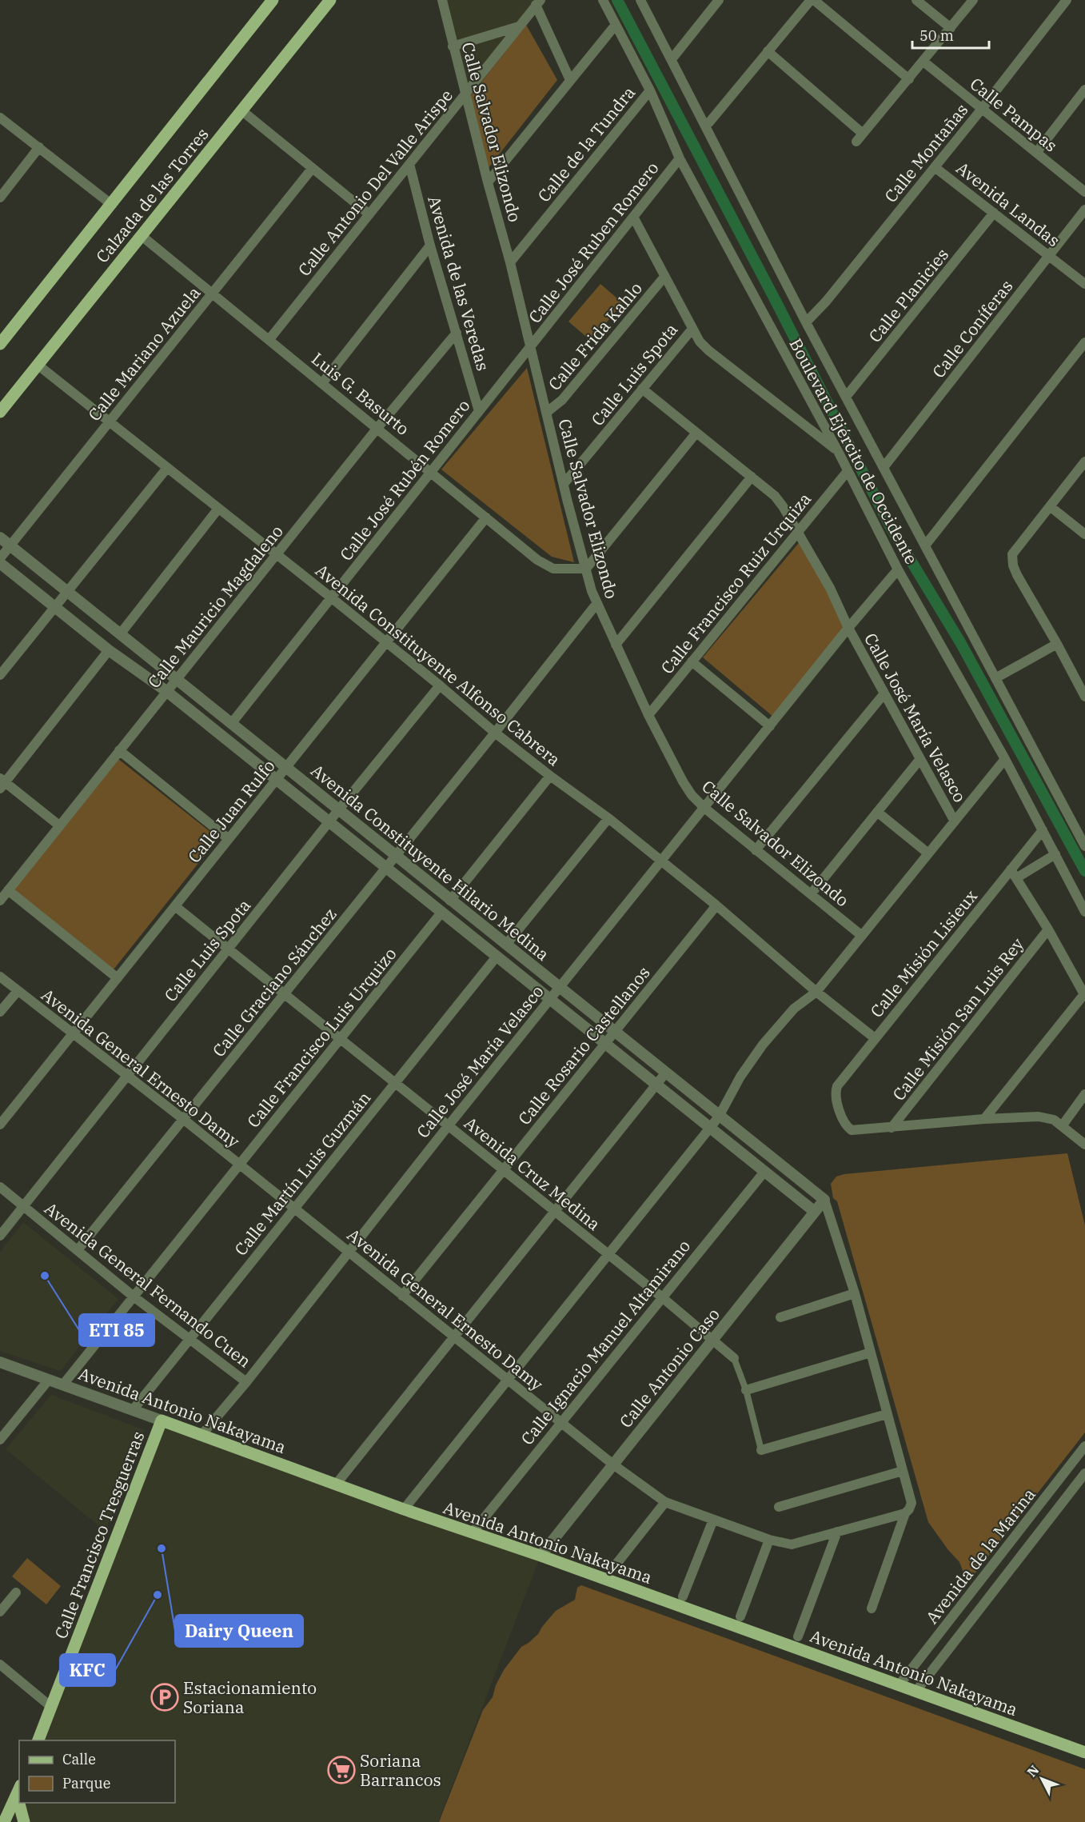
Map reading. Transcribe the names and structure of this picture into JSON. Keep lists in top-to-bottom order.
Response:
{
  "streets": {
    "main road": ["Calzada de las Torres", "Avenida Antonio Nakayama", "Calle Francisco Tresguerras"],
    "street": [
      "Calle Pampas",
      "Calle Salvador Elizondo",
      "Calle de la Tundra",
      "Calle Montañas",
      "Calle Antonio Del Valle Arispe",
      "Avenida Landas",
      "Calle José Ruben Romero",
      "Avenida de las Veredas",
      "Calle Planicies",
      "Calle Coníferas",
      "Calle Frida Kahlo",
      "Calle Mariano Azuela",
      "Calle Luis Spota",
      "Luis G. Basurto",
      "Boulevard Ejército de Occidente",
      "Calle José Rubén Romero",
      "Calle Francisco Ruiz Urquiza",
      "Calle Mauricio Magdaleno",
      "Avenida Constituyente Alfonso Cabrera",
      "Calle José María Velasco",
      "Calle Juan Rulfo",
      "Avenida Constituyente Hilario Medina",
      "Calle Misión Lisieux",
      "Calle Graciano Sánchez",
      "Calle Misión San Luis Rey",
      "Calle Francisco Luis Urquizo",
      "Calle Rosario Castellanos",
      "Avenida General Ernesto Damy",
      "Calle Martín Luis Guzmán",
      "Avenida Cruz Medina",
      "Avenida General Fernando Cuen",
      "Calle Ignacio Manuel Altamirano",
      "Calle Antonio Caso",
      "Avenida de la Marina"
    ]
  },
  "crossings": [
    ["Calle Pampas", "Calle Montañas"],
    ["Calle Salvador Elizondo", "Calle de la Tundra"],
    ["Calle Salvador Elizondo", "Calle Antonio Del Valle Arispe"],
    ["Calle Salvador Elizondo", "Calle José Ruben Romero"],
    ["Calle Salvador Elizondo", "Calle Frida Kahlo"],
    ["Calle Salvador Elizondo", "Calle Luis Spota"],
    ["Calle Salvador Elizondo", "Luis G. Basurto"],
    ["Calle Salvador Elizondo", "Calle José Rubén Romero"],
    ["Calle Salvador Elizondo", "Calle Francisco Ruiz Urquiza"],
    ["Calle Salvador Elizondo", "Calle José María Velasco"],
    ["Calle Salvador Elizondo", "Calle Graciano Sánchez"],
    ["Calle de la Tundra", "Boulevard Ejército de Occidente"],
    ["Calle Montañas", "Avenida Landas"],
    ["Calle Montañas", "Boulevard Ejército de Occidente"],
    ["Calle Antonio Del Valle Arispe", "Avenida de las Veredas"],
    ["Calle Antonio Del Valle Arispe", "Luis G. Basurto"],
    ["Calzada de las Torres", "Luis G. Basurto"],
    ["Calzada de las Torres", "Avenida Constituyente Alfonso Cabrera"],
    ["Avenida Landas", "Calle Planicies"],
    ["Avenida Landas", "Calle Coníferas"],
    ["Calle José Ruben Romero", "Boulevard Ejército de Occidente"],
    ["Calle José Ruben Romero", "Calle José Rubén Romero"],
    ["Avenida de las Veredas", "Calle José Rubén Romero"],
    ["Avenida de las Veredas", "Calle Mauricio Magdaleno"],
    ["Calle Planicies", "Boulevard Ejército de Occidente"],
    ["Calle Coníferas", "Boulevard Ejército de Occidente"],
    ["Calle Mariano Azuela", "Luis G. Basurto"],
    ["Calle Mariano Azuela", "Avenida Constituyente Alfonso Cabrera"],
    ["Calle Mariano Azuela", "Avenida Constituyente Hilario Medina"],
    ["Calle Luis Spota", "Avenida Constituyente Alfonso Cabrera"],
    ["Calle Luis Spota", "Calle José María Velasco"],
    ["Calle Luis Spota", "Avenida Constituyente Hilario Medina"],
    ["Calle Luis Spota", "Avenida General Ernesto Damy"],
    ["Calle Luis Spota", "Avenida Cruz Medina"],
    ["Calle Luis Spota", "Avenida General Fernando Cuen"],
    ["Luis G. Basurto", "Calle José Rubén Romero"],
    ["Luis G. Basurto", "Calle Mauricio Magdaleno"],
    ["Luis G. Basurto", "Calle Juan Rulfo"],
    ["Boulevard Ejército de Occidente", "Calle Francisco Ruiz Urquiza"],
    ["Boulevard Ejército de Occidente", "Calle Misión Lisieux"],
    ["Calle José Rubén Romero", "Avenida Constituyente Alfonso Cabrera"],
    ["Calle José Rubén Romero", "Avenida Constituyente Hilario Medina"],
    ["Calle Francisco Ruiz Urquiza", "Calle José María Velasco"],
    ["Calle Mauricio Magdaleno", "Avenida Constituyente Alfonso Cabrera"],
    ["Calle Mauricio Magdaleno", "Avenida Constituyente Hilario Medina"],
    ["Avenida Constituyente Alfonso Cabrera", "Calle José María Velasco"],
    ["Avenida Constituyente Alfonso Cabrera", "Calle Juan Rulfo"],
    ["Avenida Constituyente Alfonso Cabrera", "Calle Misión Lisieux"],
    ["Avenida Constituyente Alfonso Cabrera", "Calle Graciano Sánchez"],
    ["Avenida Constituyente Alfonso Cabrera", "Calle Rosario Castellanos"],
    ["Calle José María Velasco", "Avenida Constituyente Hilario Medina"],
    ["Calle José María Velasco", "Avenida General Ernesto Damy"],
    ["Calle José María Velasco", "Avenida Cruz Medina"],
    ["Calle José María Velasco", "Avenida General Fernando Cuen"],
    ["Calle Juan Rulfo", "Avenida Constituyente Hilario Medina"],
    ["Calle Juan Rulfo", "Avenida General Ernesto Damy"],
    ["Calle Juan Rulfo", "Avenida Cruz Medina"],
    ["Avenida Constituyente Hilario Medina", "Calle Graciano Sánchez"],
    ["Avenida Constituyente Hilario Medina", "Calle Francisco Luis Urquizo"],
    ["Avenida Constituyente Hilario Medina", "Calle Rosario Castellanos"],
    ["Avenida Constituyente Hilario Medina", "Calle Martín Luis Guzmán"],
    ["Avenida Constituyente Hilario Medina", "Calle Ignacio Manuel Altamirano"],
    ["Avenida Constituyente Hilario Medina", "Calle Antonio Caso"],
    ["Calle Misión Lisieux", "Calle Misión San Luis Rey"],
    ["Calle Graciano Sánchez", "Avenida General Ernesto Damy"],
    ["Calle Graciano Sánchez", "Avenida Cruz Medina"],
    ["Calle Graciano Sánchez", "Avenida General Fernando Cuen"],
    ["Calle Francisco Luis Urquizo", "Avenida General Ernesto Damy"],
    ["Calle Francisco Luis Urquizo", "Avenida Cruz Medina"],
    ["Calle Francisco Luis Urquizo", "Avenida General Fernando Cuen"],
    ["Calle Francisco Luis Urquizo", "Avenida Antonio Nakayama"],
    ["Calle Rosario Castellanos", "Avenida General Ernesto Damy"],
    ["Calle Rosario Castellanos", "Avenida Cruz Medina"],
    ["Avenida General Ernesto Damy", "Calle Martín Luis Guzmán"],
    ["Avenida General Ernesto Damy", "Calle Ignacio Manuel Altamirano"],
    ["Avenida General Ernesto Damy", "Calle Antonio Caso"],
    ["Calle Martín Luis Guzmán", "Avenida Cruz Medina"],
    ["Calle Martín Luis Guzmán", "Avenida General Fernando Cuen"],
    ["Calle Martín Luis Guzmán", "Avenida Antonio Nakayama"],
    ["Avenida Cruz Medina", "Calle Ignacio Manuel Altamirano"],
    ["Avenida Cruz Medina", "Calle Antonio Caso"],
    ["Avenida General Fernando Cuen", "Avenida Antonio Nakayama"],
    ["Calle Ignacio Manuel Altamirano", "Avenida Antonio Nakayama"],
    ["Calle Antonio Caso", "Avenida Antonio Nakayama"],
    ["Avenida Antonio Nakayama", "Calle Francisco Tresguerras"],
    ["Avenida Antonio Nakayama", "Avenida de la Marina"]
  ],
  "places": {
    "other": ["ETI 85", "Dairy Queen", "KFC"],
    "parking": ["Estacionamiento Soriana"],
    "supermarket": ["Soriana Barrancos"]
  },
  "legend": ["Calle", "Parque"],
  "scale_bar": "50 m",
  "north": "top left"
}
